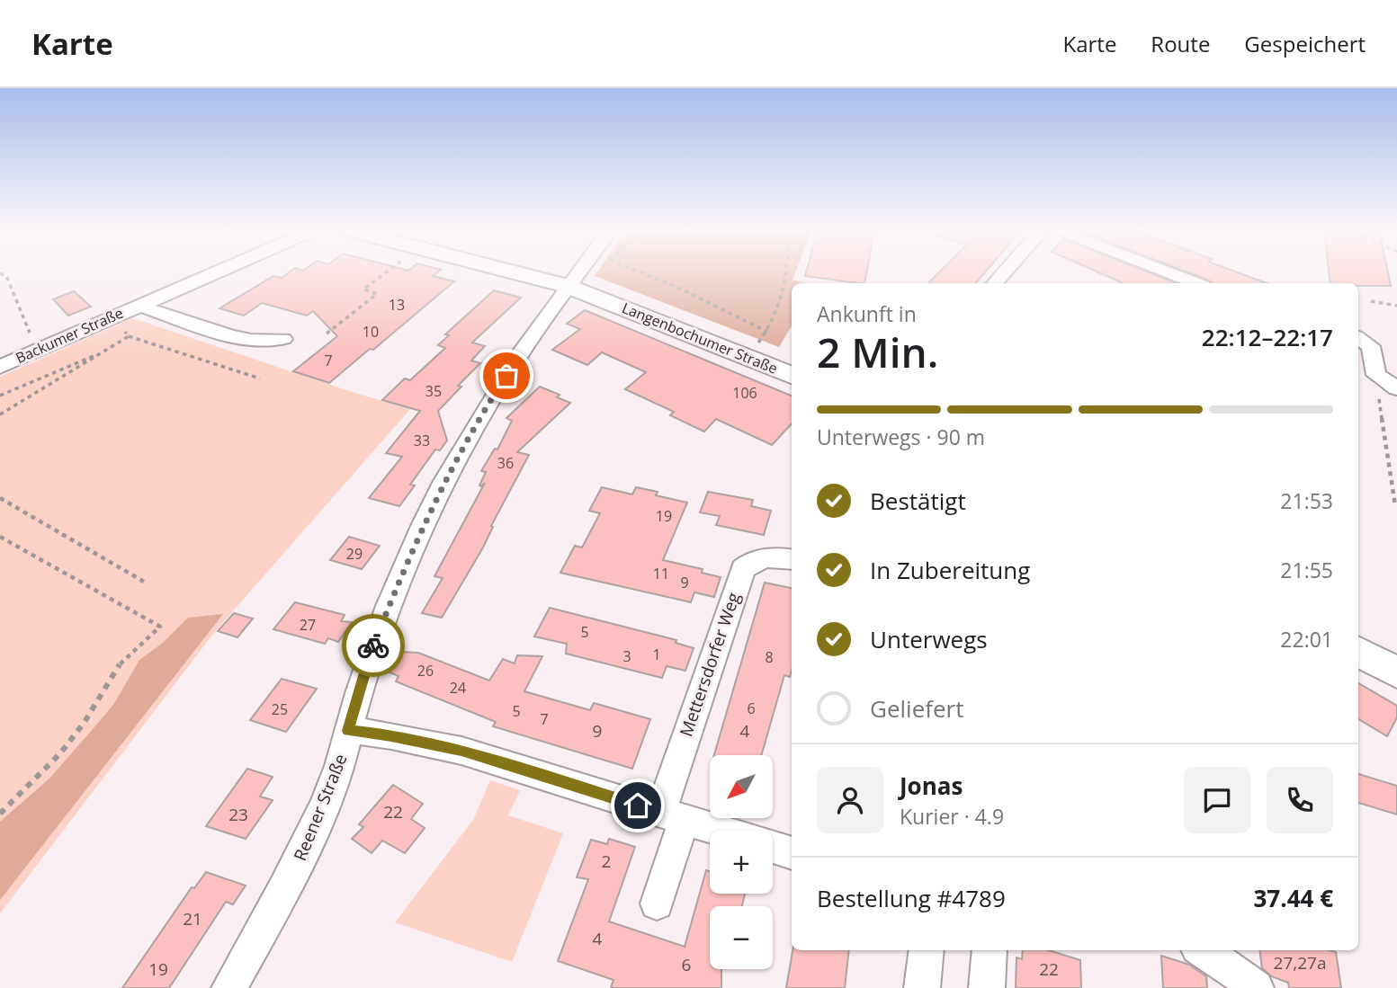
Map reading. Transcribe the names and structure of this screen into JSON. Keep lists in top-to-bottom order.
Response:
{
  "streets": {
    "street": [
      "Backumer Straße",
      "Langenbochumer Straße",
      "Mettersdorfer Weg",
      "Reener Straße"
    ]
  },
  "crossings": [
    ["Langenbochumer Straße", "Reener Straße"]
  ],
  "house_numbers": [
    "13",
    "10",
    "7",
    "35",
    "106",
    "33",
    "36",
    "19",
    "29",
    "11",
    "9",
    "27",
    "5",
    "1",
    "3",
    "8",
    "26",
    "24",
    "6",
    "25",
    "5",
    "7",
    "9",
    "4",
    "22",
    "23",
    "2",
    "21",
    "4",
    "27,27a",
    "6",
    "19",
    "22"
  ],
  "north": "bottom left",
  "page": {
    "header": "Karte",
    "nav": ["Karte", "Route", "Gespeichert"],
    "heading": ["2 Min.", "Ankunft in", "22:12–22:17"],
    "panel": [
      "Jonas",
      "Kurier · 4.9",
      "Bestellung #4789",
      "37.44 €"
    ],
    "bar": "Unterwegs · 90 m",
    "list": [
      ["Bestätigt", "21:53"],
      ["In Zubereitung", "21:55"],
      ["Unterwegs", "22:01"],
      "Geliefert"
    ],
    "map_buttons": ["+", "−"]
  }
}
